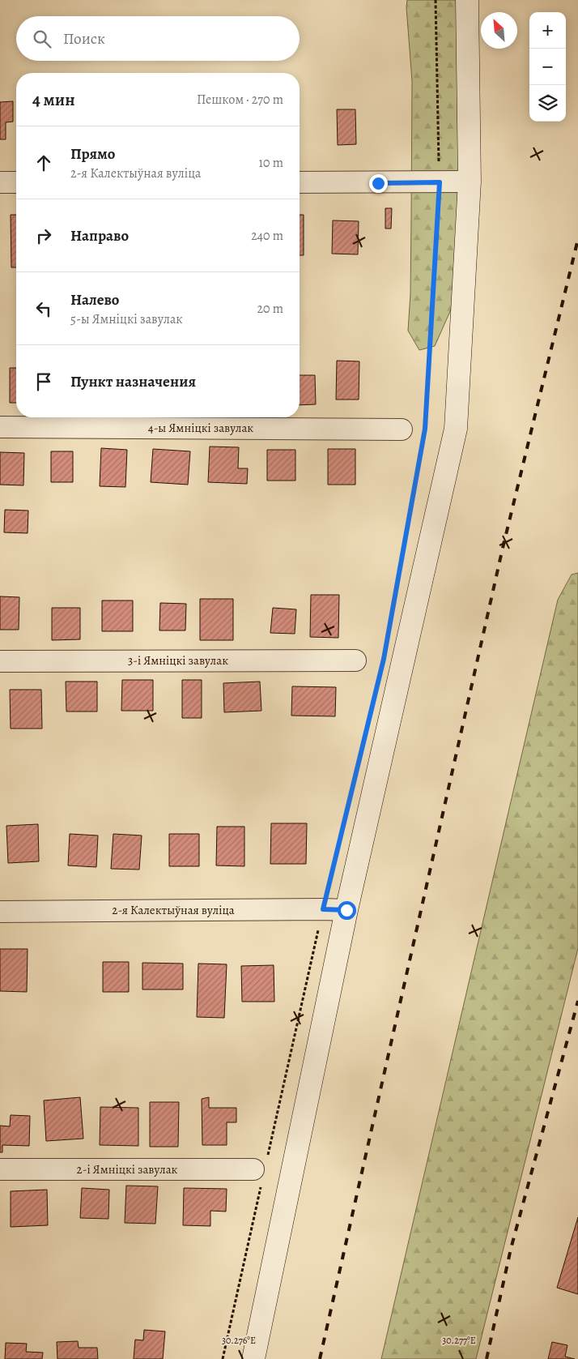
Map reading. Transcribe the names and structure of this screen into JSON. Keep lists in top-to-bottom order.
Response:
{
  "streets": {
    "street": [
      "4-ы Ямніцкі завулак",
      "3-і Ямніцкі завулак",
      "2-я Калектыўная вуліца",
      "2-і Ямніцкі завулак"
    ]
  },
  "north": "top left",
  "page": {
    "map_buttons": ["+", "−"],
    "search": "Поиск",
    "heading": ["4 мин", "Пешком · 270 m"],
    "list": [
      ["Прямо", "2-я Калектыўная вуліца", "10 m"],
      ["Направо", "240 m"],
      ["Налево", "5-ы Ямніцкі завулак", "20 m"],
      "Пункт назначения"
    ]
  },
  "coordinates": ["30.276°E", "30.277°E"]
}
